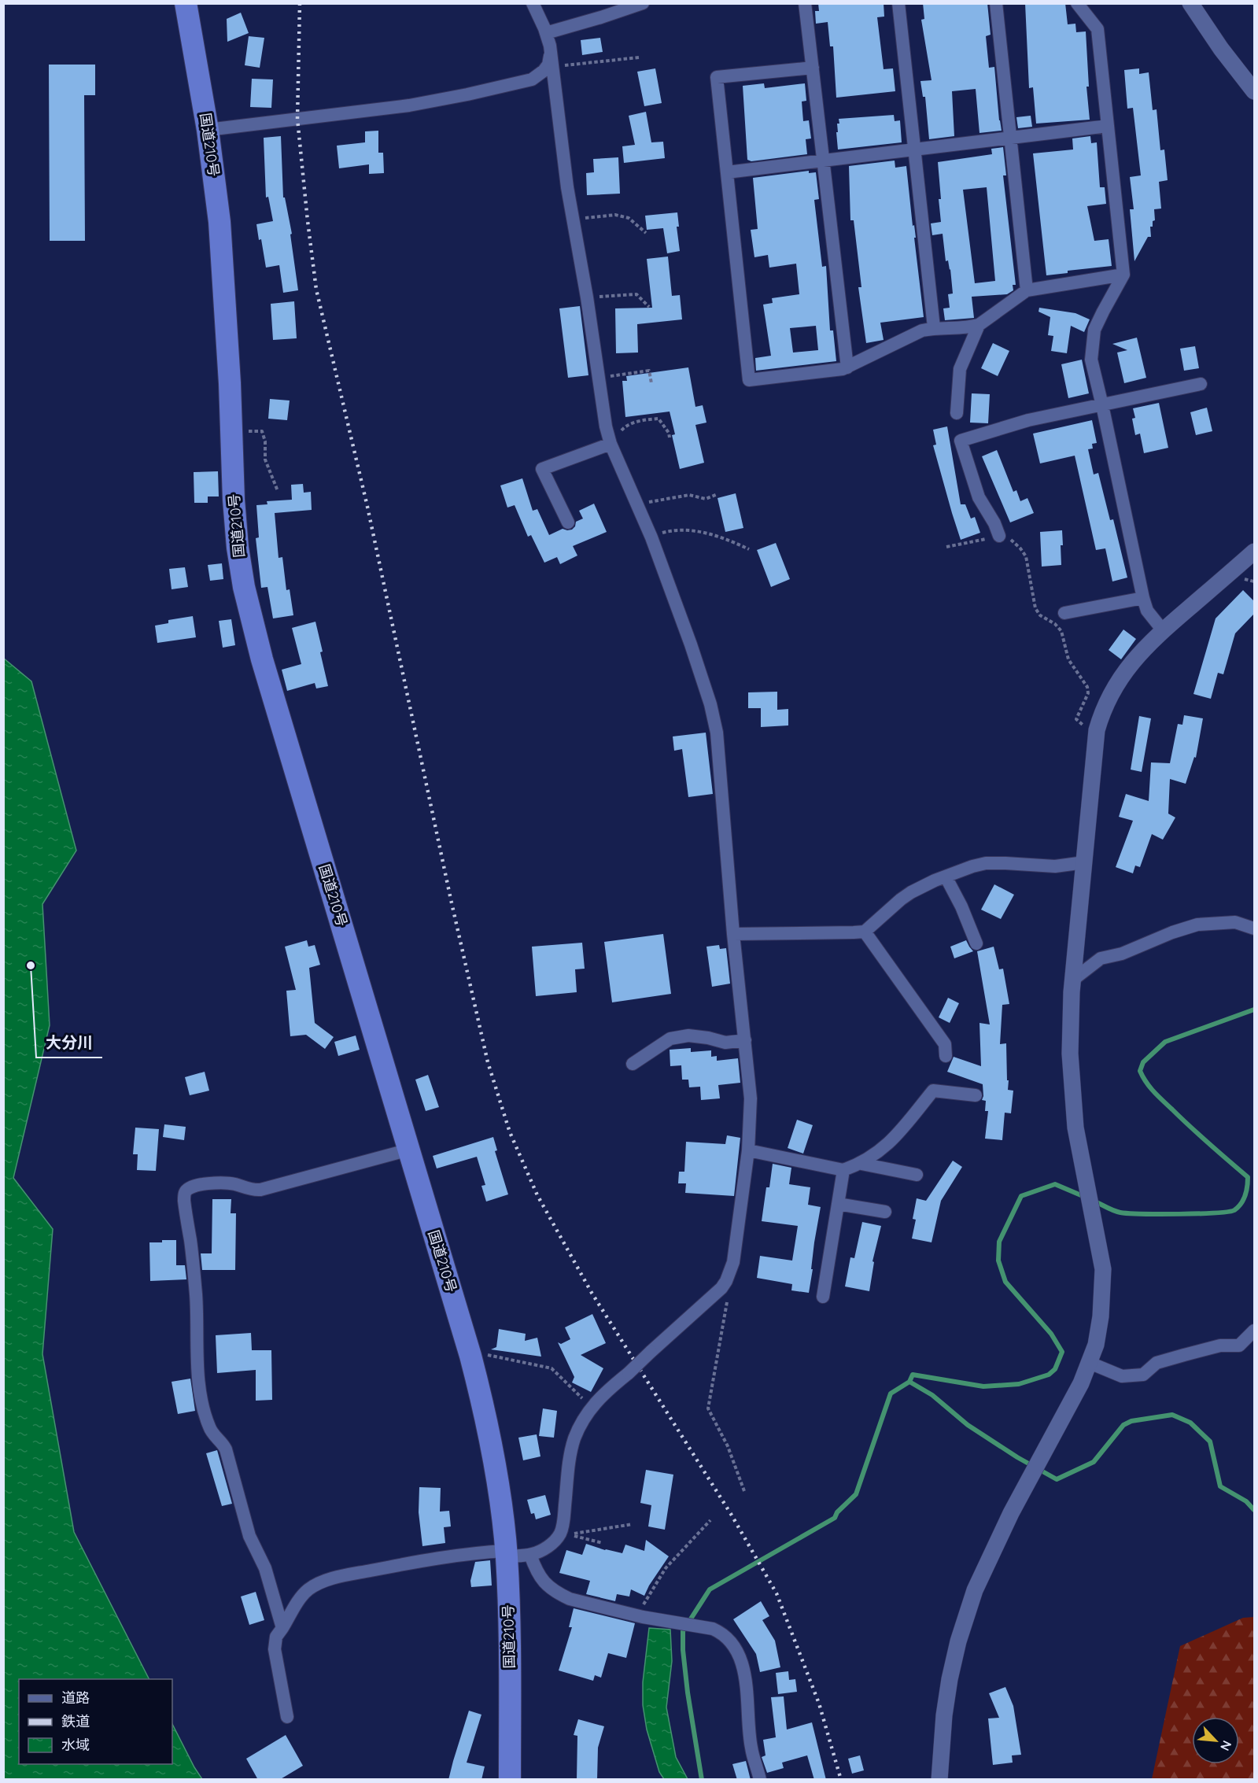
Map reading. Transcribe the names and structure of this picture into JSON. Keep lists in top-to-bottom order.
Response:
{
  "streets": {
    "highway": ["国道210号"]
  },
  "places": ["大分川"],
  "legend": ["道路", "鉄道", "水域"],
  "north": "bottom right"
}
